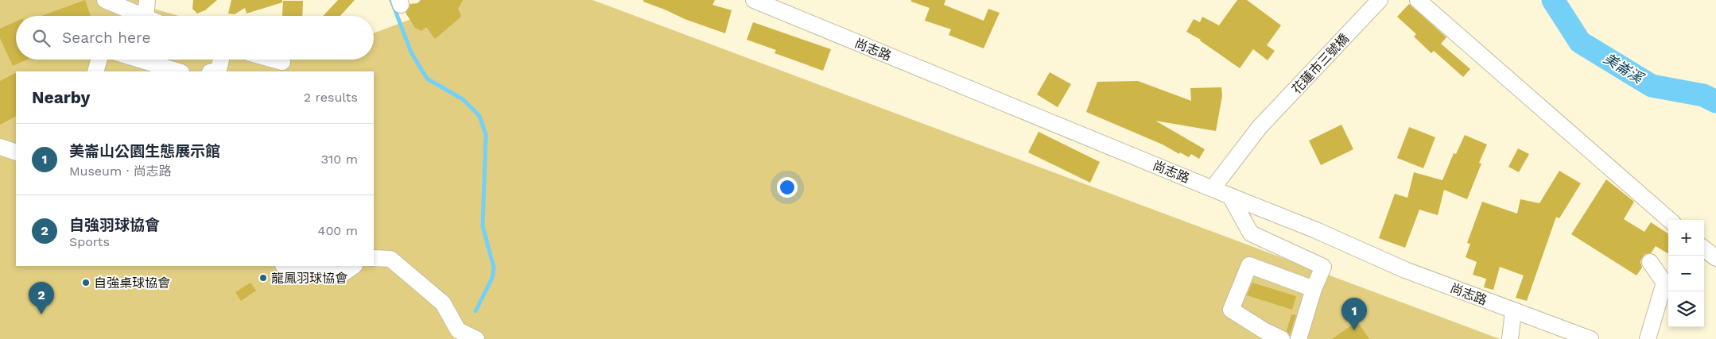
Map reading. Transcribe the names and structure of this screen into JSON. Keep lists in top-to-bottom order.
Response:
{
  "streets": {
    "street": ["尚志路", "花蓮市三號橋"]
  },
  "crossings": [
    ["尚志路", "花蓮市三號橋"]
  ],
  "water": ["美崙溪"],
  "places": ["龍鳳羽球協會", "自強桌球協會"],
  "page": {
    "search": "Search here",
    "heading": ["Nearby", "2 results"],
    "list": [
      {
        "mark": "1",
        "name": "美崙山公園生態展示館",
        "note": "Museum · 尚志路",
        "value": "310 m"
      },
      {
        "mark": "2",
        "name": "自強羽球協會",
        "note": "Sports",
        "value": "400 m"
      }
    ],
    "map_buttons": ["+", "−"],
    "pins": ["2", "1"]
  }
}
